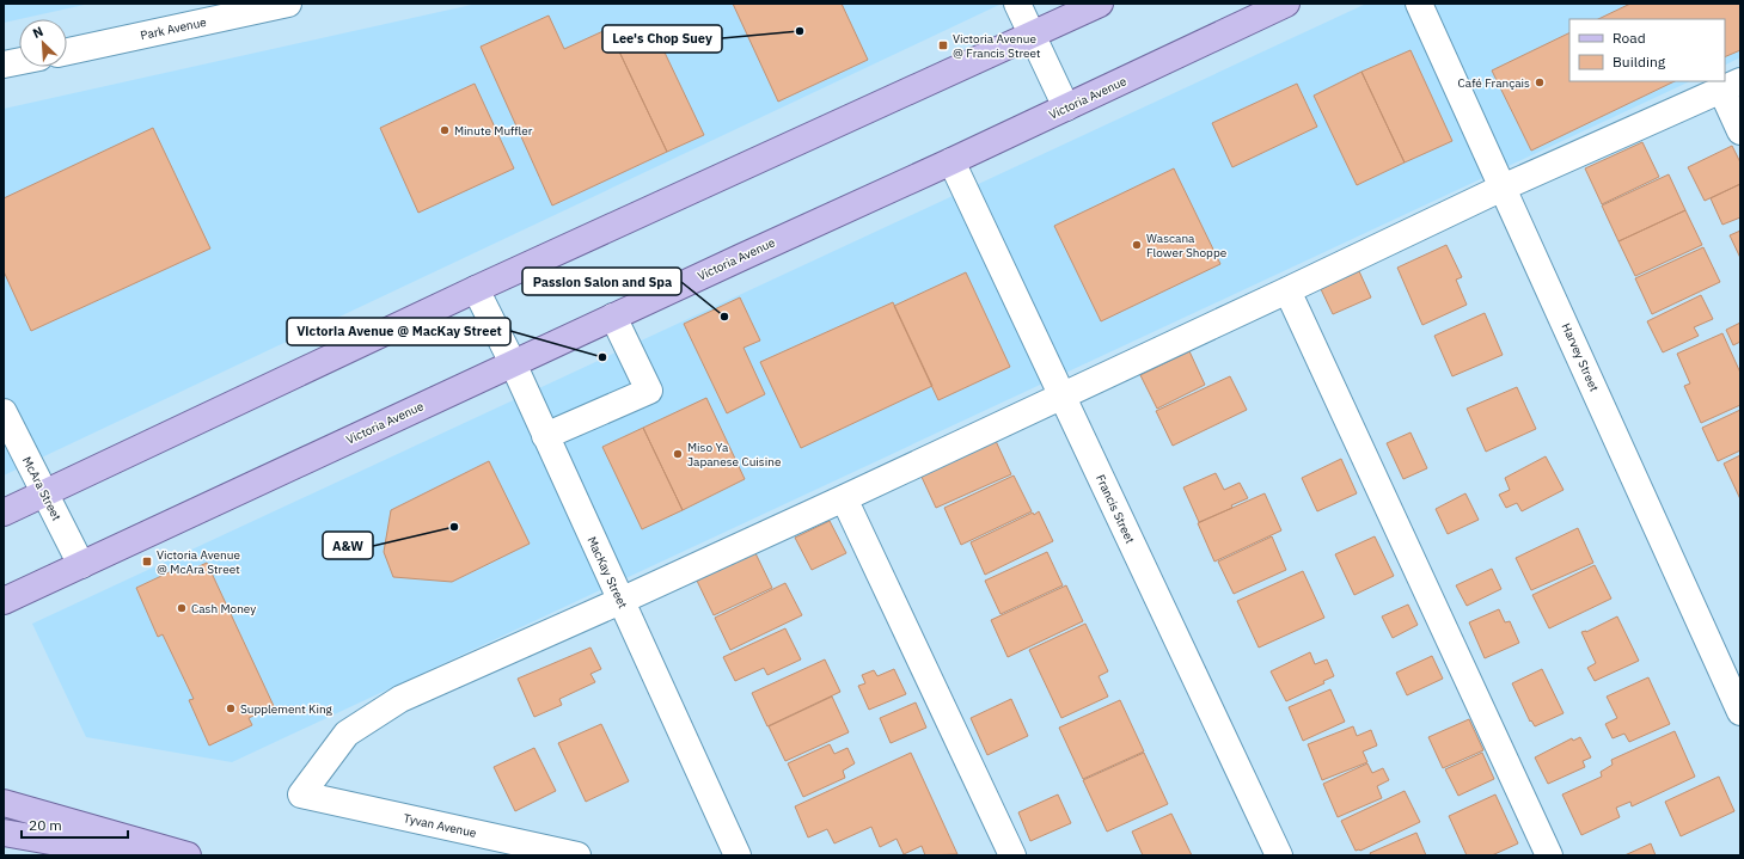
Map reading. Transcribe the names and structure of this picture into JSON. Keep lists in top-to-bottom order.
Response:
{
  "streets": {
    "main road": ["Victoria Avenue"],
    "street": [
      "Park Avenue",
      "Harvey Street",
      "McAra Street",
      "Francis Street",
      "MacKay Street",
      "Tyvan Avenue"
    ]
  },
  "crossings": [
    ["Victoria Avenue", "McAra Street"],
    ["Victoria Avenue", "Francis Street"],
    ["Victoria Avenue", "MacKay Street"],
    ["MacKay Street", "Tyvan Avenue"]
  ],
  "places": {
    "other": [
      "Lee's Chop Suey",
      "Café Français",
      "Minute Muffler",
      "Wascana Flower Shoppe",
      "Passion Salon and Spa",
      "Victoria Avenue @ MacKay Street",
      "Miso Ya Japanese Cuisine",
      "A&W",
      "Cash Money",
      "Supplement King"
    ],
    "transit": ["Victoria Avenue @ Francis Street", "Victoria Avenue @ McAra Street"]
  },
  "legend": ["Road", "Building"],
  "scale_bar": "20 m",
  "north": "top left"
}
